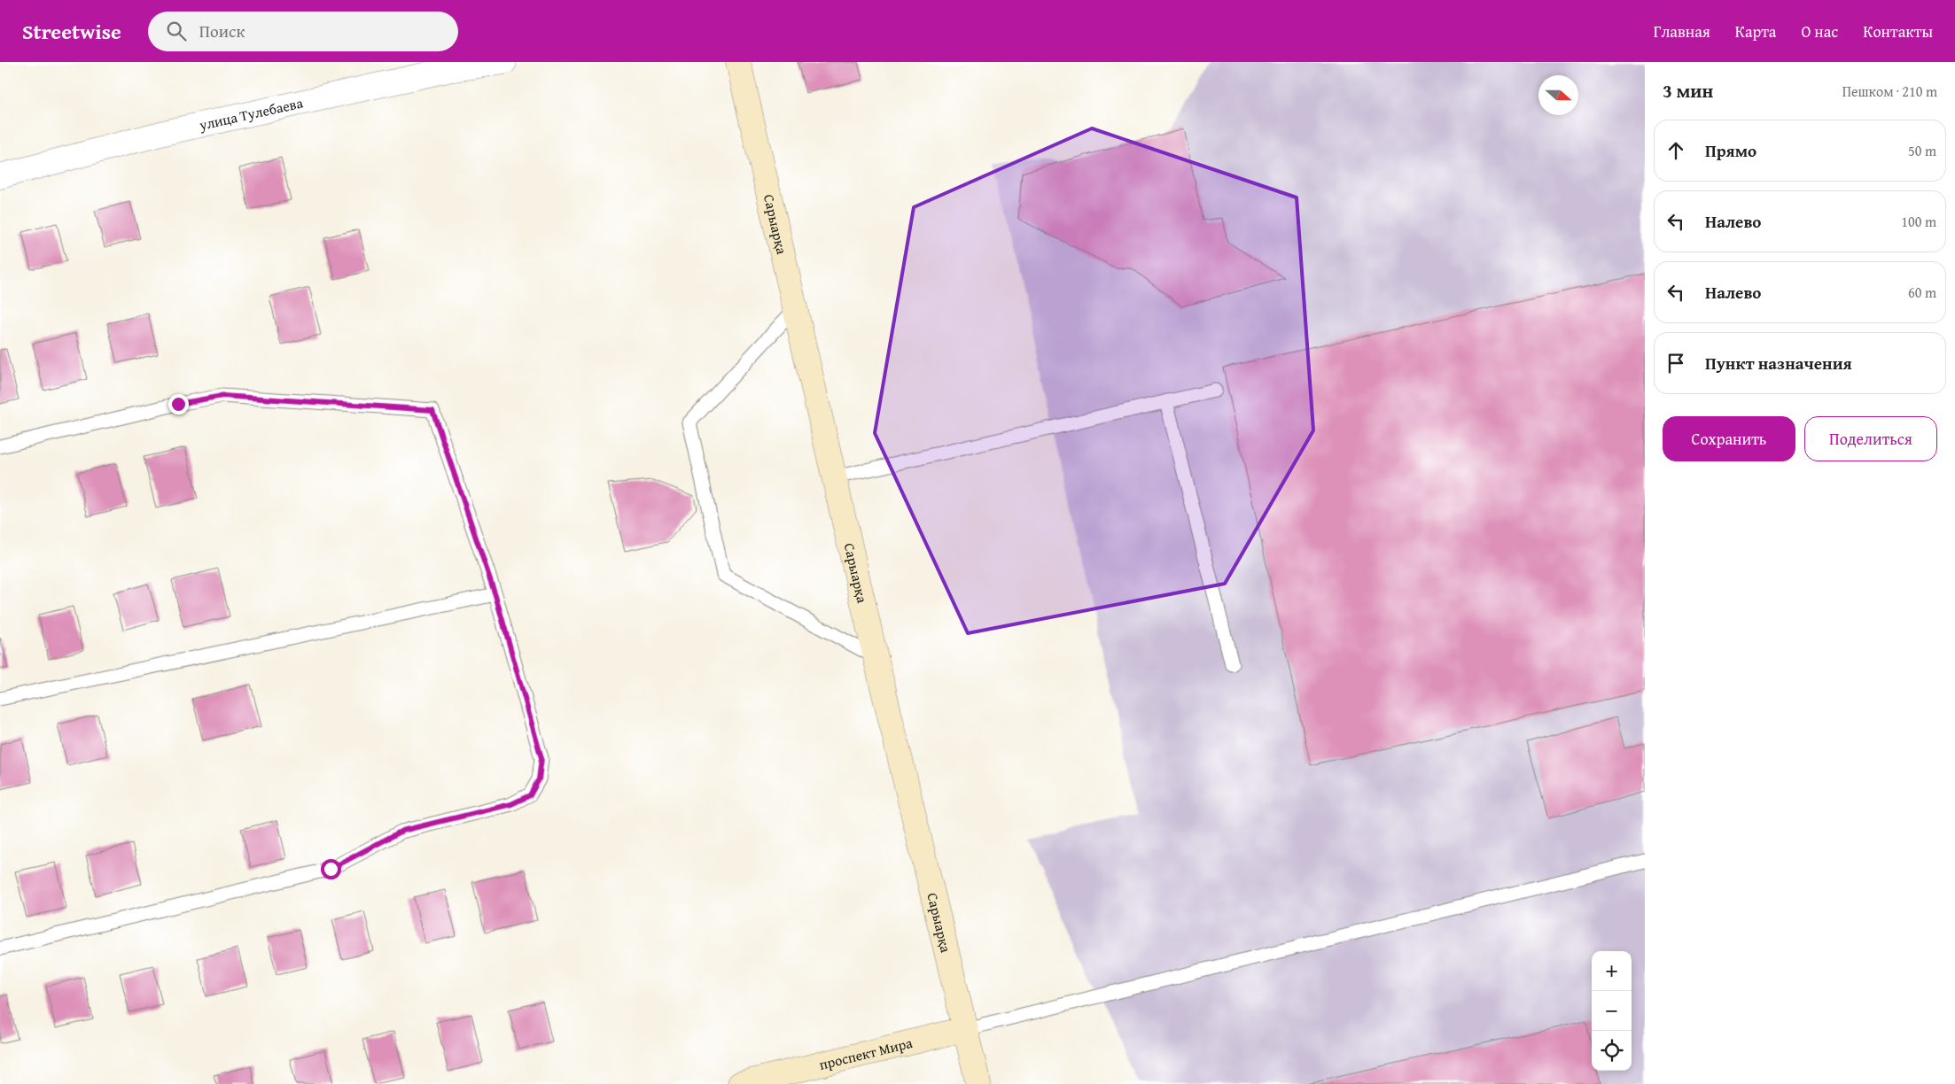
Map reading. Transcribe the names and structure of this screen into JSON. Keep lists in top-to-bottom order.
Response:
{
  "streets": {
    "main road": ["Сарыарқа", "проспект Мира"],
    "street": ["улица Тулебаева"]
  },
  "crossings": [
    ["Сарыарқа", "проспект Мира"]
  ],
  "north": "right",
  "page": {
    "header": "Streetwise",
    "search": "Поиск",
    "nav": [
      "Главная",
      "Карта",
      "О нас",
      "Контакты"
    ],
    "heading": ["3 мин", "Пешком · 210 m"],
    "list": [
      ["Прямо", "50 m"],
      ["Налево", "100 m"],
      ["Налево", "60 m"],
      "Пункт назначения"
    ],
    "buttons": ["Сохранить", "Поделиться"],
    "map_buttons": ["+", "−"]
  }
}
